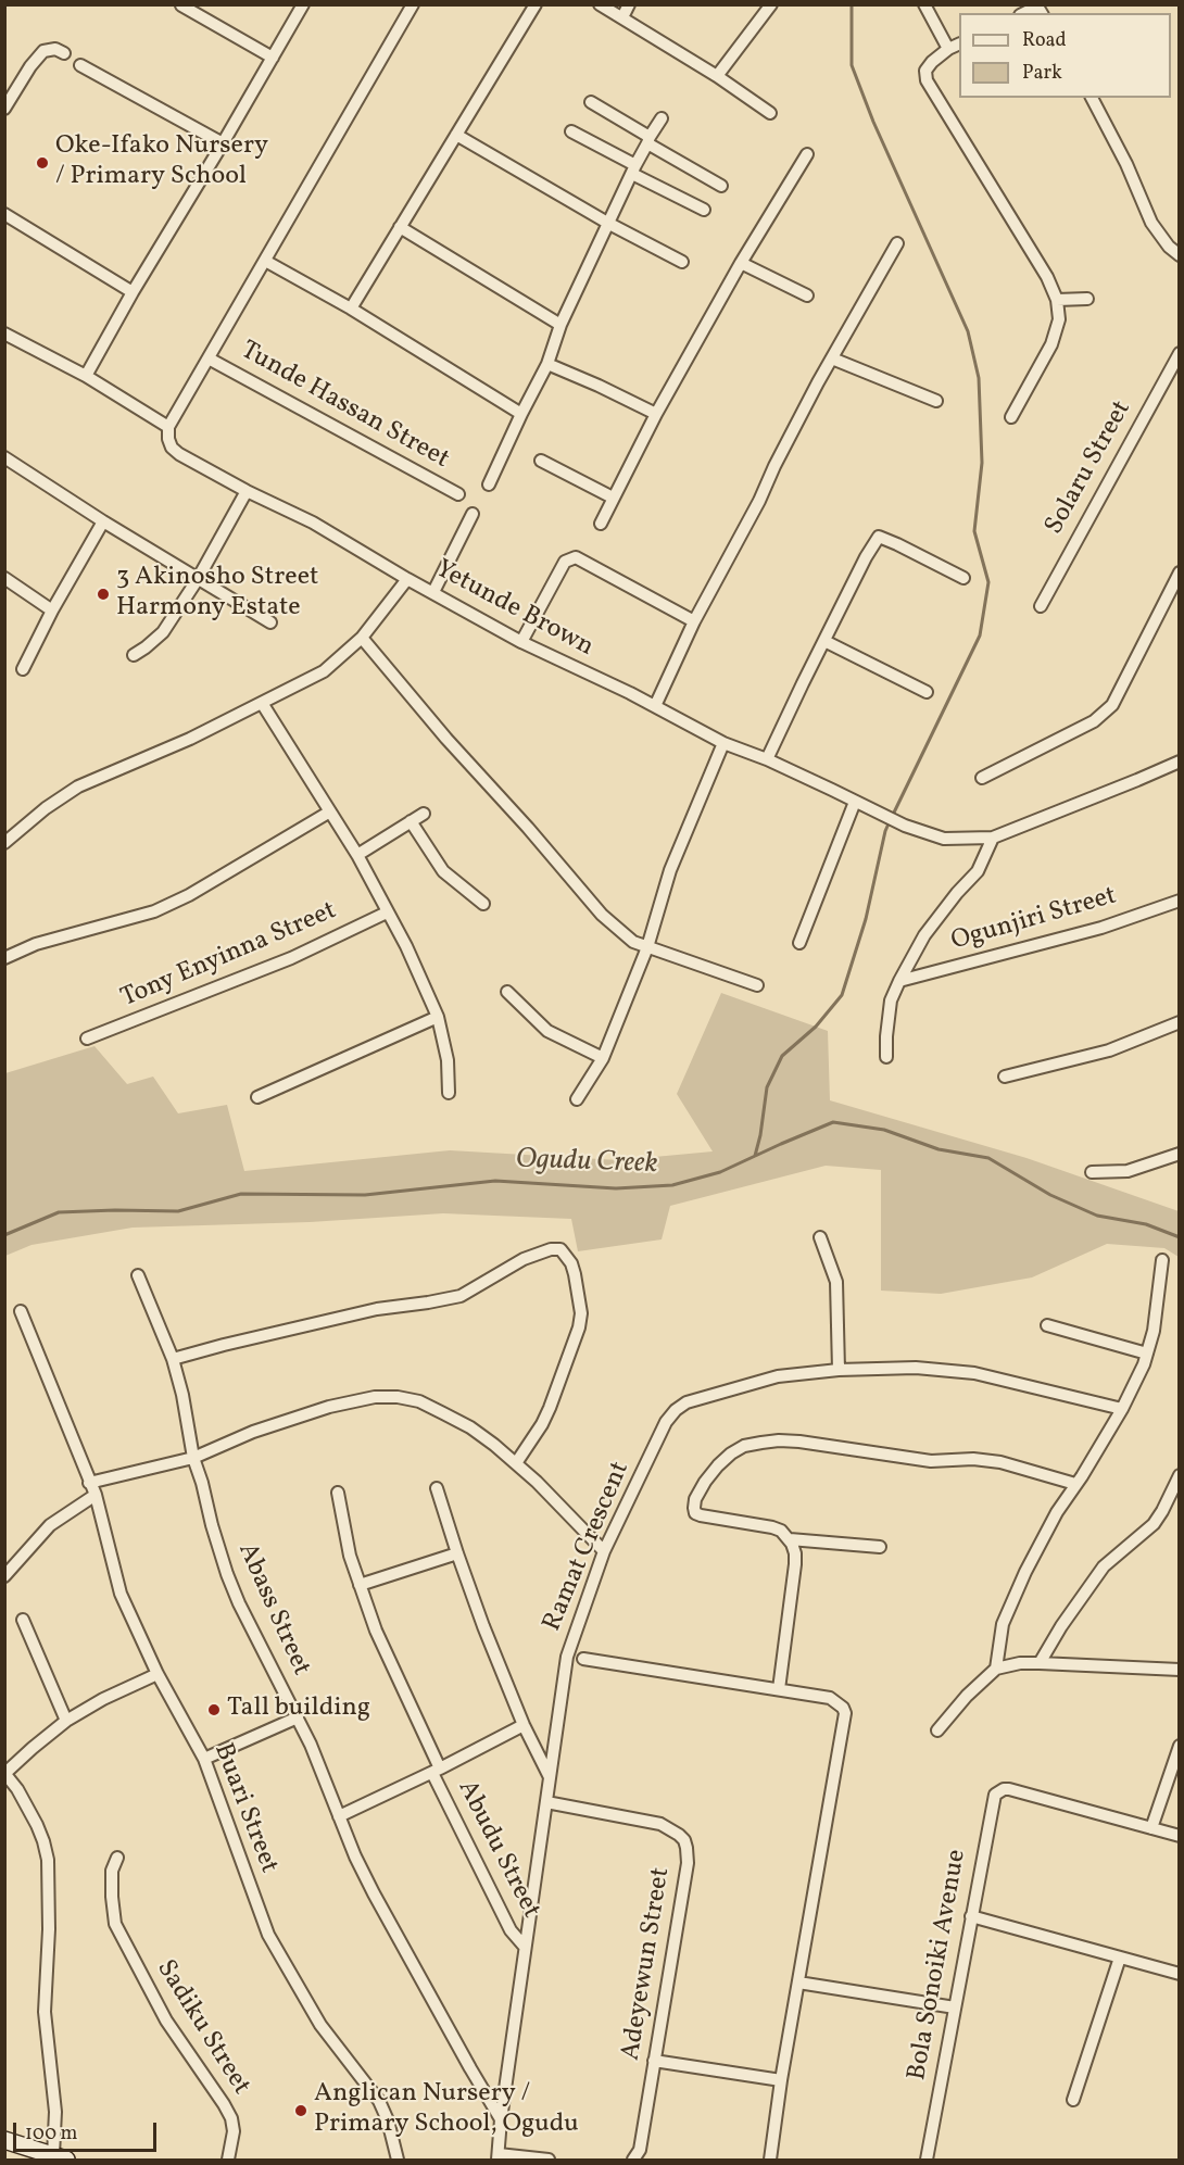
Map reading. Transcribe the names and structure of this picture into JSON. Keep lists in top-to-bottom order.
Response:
{
  "streets": {
    "street": [
      "Tunde Hassan Street",
      "Solaru Street",
      "Yetunde Brown",
      "Ogunjiri Street",
      "Tony Enyinna Street",
      "Ramat Crescent",
      "Abass Street",
      "Buari Street",
      "Abudu Street",
      "Adeyewun Street",
      "Bola Sonoiki Avenue",
      "Sadiku Street"
    ]
  },
  "crossings": [
    ["Ramat Crescent", "Abass Street"],
    ["Ramat Crescent", "Abudu Street"],
    ["Ramat Crescent", "Adeyewun Street"]
  ],
  "water": ["Ogudu Creek"],
  "places": [
    "Oke-Ifako Nursery / Primary School",
    "3 Akinosho Street Harmony Estate",
    "Tall building",
    "Anglican Nursery / Primary School, Ogudu"
  ],
  "legend": ["Road", "Park"],
  "scale_bar": "100 m"
}
